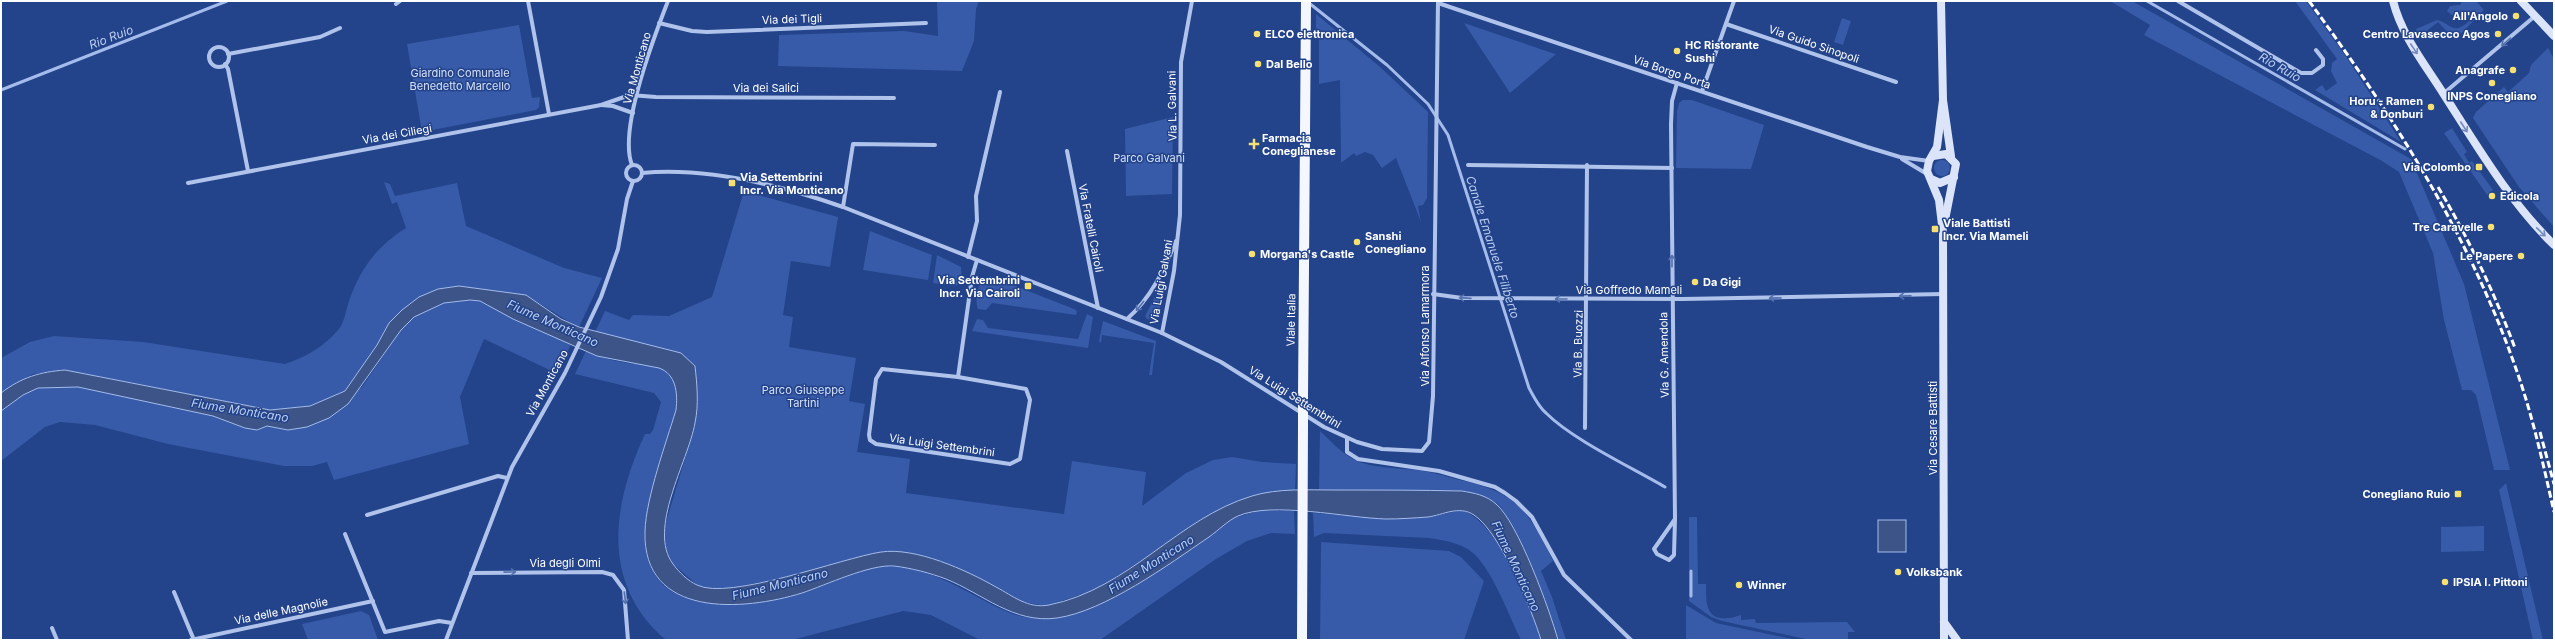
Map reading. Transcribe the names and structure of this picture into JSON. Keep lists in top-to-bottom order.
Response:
{
  "streets": {
    "main road": ["Viale Italia"],
    "street": [
      "Via dei Tigli",
      "Via Guido Sinopoli",
      "Via Monticano",
      "Via Borgo Porta",
      "Via dei Salici",
      "Via L. Galvani",
      "Via dei Ciliegi",
      "Via Fratelli Cairoli",
      "Via Luigi Galvani",
      "Via Goffredo Mameli",
      "Via Alfonso Lamarmora",
      "Via B. Buozzi",
      "Via G. Amendola",
      "Via Luigi Settembrini",
      "Via Cesare Battisti",
      "Via degli Olmi",
      "Via delle Magnolie"
    ]
  },
  "crossings": [
    ["Via dei Tigli", "Via Monticano"],
    ["Via Monticano", "Via dei Salici"],
    ["Via Monticano", "Via dei Ciliegi"],
    ["Via Monticano", "Via Luigi Settembrini"],
    ["Via Monticano", "Via degli Olmi"],
    ["Via Borgo Porta", "Via Alfonso Lamarmora"],
    ["Via Borgo Porta", "Via G. Amendola"],
    ["Via Borgo Porta", "Via Cesare Battisti"],
    ["Via dei Salici", "Via dei Ciliegi"],
    ["Via L. Galvani", "Via Luigi Galvani"],
    ["Via Fratelli Cairoli", "Via Luigi Settembrini"],
    ["Via Luigi Galvani", "Via Luigi Settembrini"],
    ["Via Goffredo Mameli", "Via Alfonso Lamarmora"],
    ["Via Goffredo Mameli", "Via B. Buozzi"],
    ["Via Goffredo Mameli", "Via G. Amendola"],
    ["Via Goffredo Mameli", "Via Cesare Battisti"],
    ["Via Alfonso Lamarmora", "Via Luigi Settembrini"]
  ],
  "one_way": ["Via Goffredo Mameli", "Via degli Olmi"],
  "water": ["Rio Ruio", "Canale Emanuele Filiberto", "Fiume Monticano"],
  "parks": ["Giardino Comunale Benedetto Marcello", "Parco Galvani", "Parco Giuseppe Tartini"],
  "places": {
    "other": [
      "All'Angolo",
      "ELCO elettronica",
      "Centro Lavasecco Agos",
      "HC Ristorante Sushi",
      "Dal Bello",
      "Anagrafe",
      "INPS Conegliano",
      "Horu - Ramen & Donburi",
      "Edicola",
      "Tre Caravelle",
      "Sanshi Conegliano",
      "Morgana's Castle",
      "Le Papere",
      "Da Gigi",
      "Volksbank",
      "IPSIA I. Pittoni",
      "Winner"
    ],
    "health": ["Farmacia Coneglianese"],
    "transit": [
      "Via Colombo",
      "Via Settembrini Incr. Via Monticano",
      "Viale Battisti Incr. Via Mameli",
      "Via Settembrini Incr. Via Cairoli",
      "Conegliano Ruio"
    ]
  }
}
